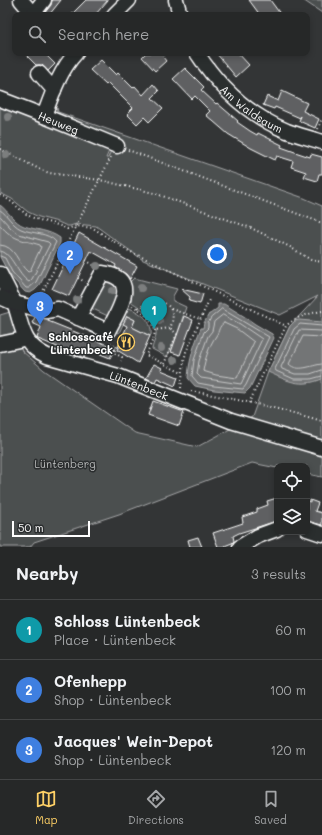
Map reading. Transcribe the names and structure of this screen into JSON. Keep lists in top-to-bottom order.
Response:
{
  "streets": {
    "street": ["Am Waldsaum", "Heuweg", "Lüntenbeck"]
  },
  "parks": ["Lüntenberg"],
  "places": {
    "restaurant": ["Schlosscafé Lüntenbeck"]
  },
  "scale_bar": "50 m",
  "page": {
    "search": "Search here",
    "pins": ["2", "3", "1"],
    "scale": "50 m",
    "heading": ["Nearby", "3 results"],
    "list": [
      {
        "mark": "1",
        "name": "Schloss Lüntenbeck",
        "note": "Place · Lüntenbeck",
        "value": "60 m"
      },
      {
        "mark": "2",
        "name": "Ofenhepp",
        "note": "Shop · Lüntenbeck",
        "value": "100 m"
      },
      {
        "mark": "3",
        "name": "Jacques' Wein-Depot",
        "note": "Shop · Lüntenbeck",
        "value": "120 m"
      }
    ],
    "nav": ["Map", "Directions", "Saved"]
  }
}
